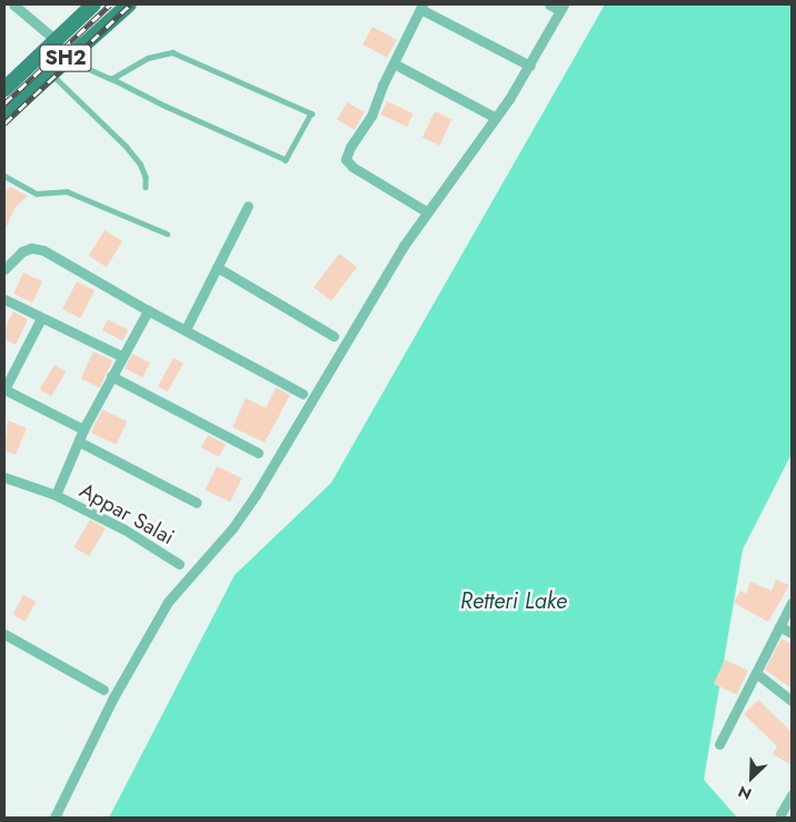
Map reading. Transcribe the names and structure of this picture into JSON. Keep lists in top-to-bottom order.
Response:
{
  "streets": {
    "main road": ["SH2"],
    "street": ["Appar Salai"]
  },
  "water": ["Retteri Lake"],
  "north": "bottom left"
}
